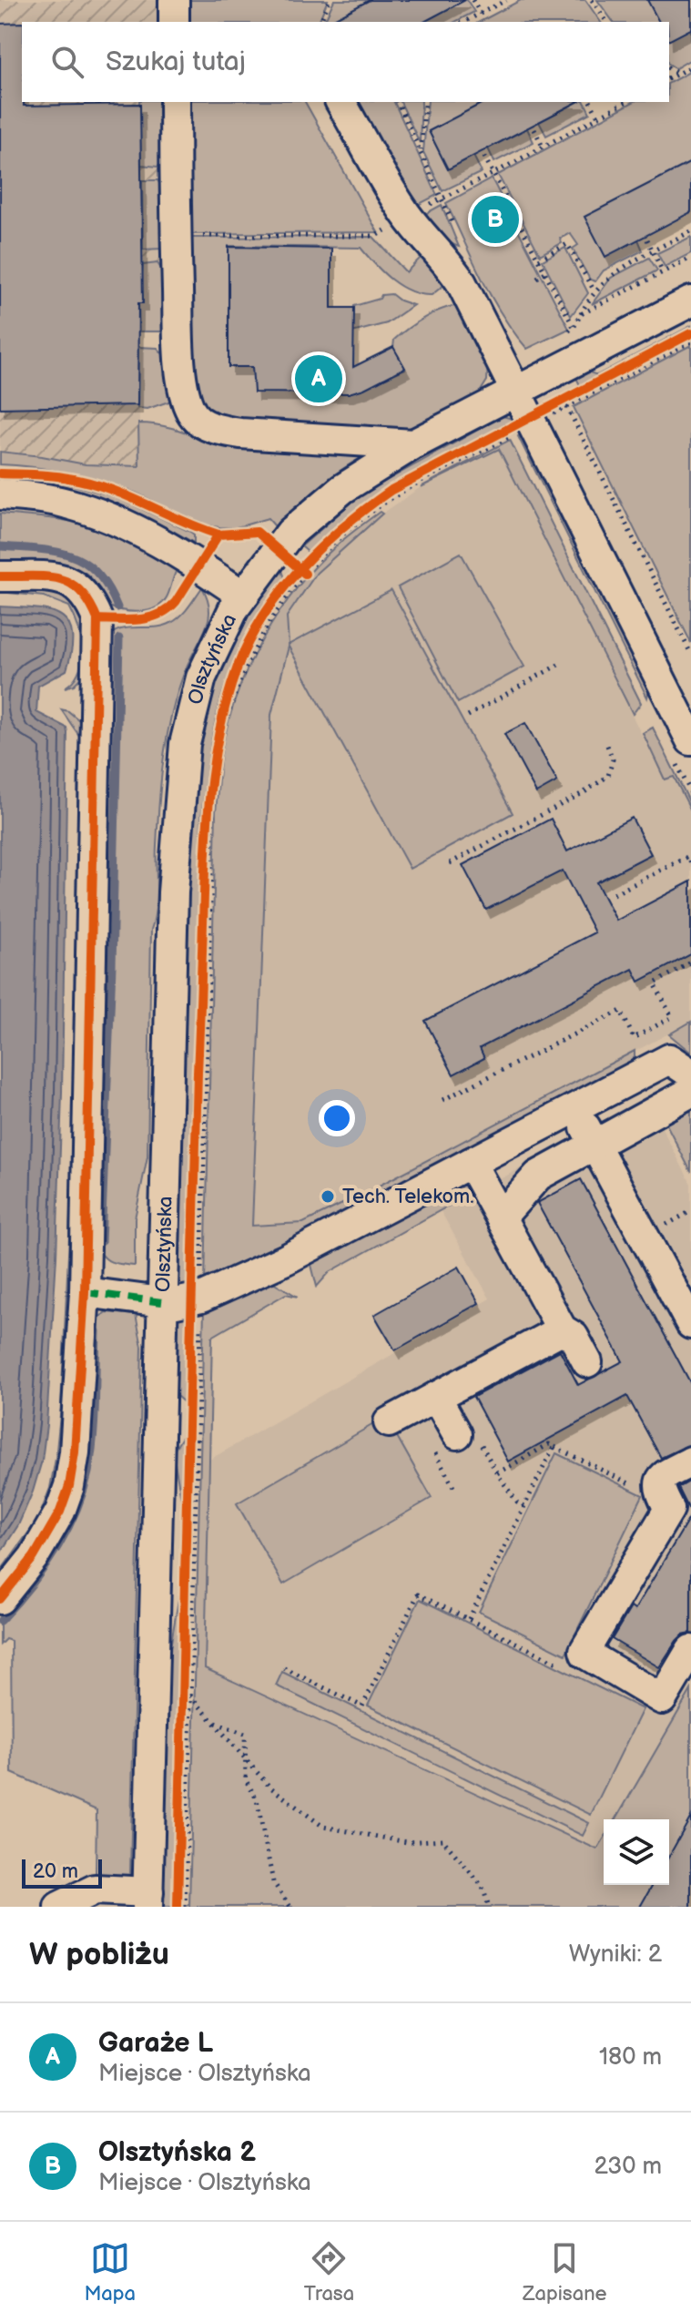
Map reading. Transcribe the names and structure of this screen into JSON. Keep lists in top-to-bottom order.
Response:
{
  "streets": {
    "street": ["Olsztyńska"]
  },
  "places": ["Tech. Telekom."],
  "scale_bar": "20 m",
  "page": {
    "search": "Szukaj tutaj",
    "pins": ["B", "A"],
    "scale": "20 m",
    "heading": ["W pobliżu", "Wyniki: 2"],
    "list": [
      {
        "mark": "A",
        "name": "Garaże L",
        "note": "Miejsce · Olsztyńska",
        "value": "180 m"
      },
      {
        "mark": "B",
        "name": "Olsztyńska 2",
        "note": "Miejsce · Olsztyńska",
        "value": "230 m"
      }
    ],
    "nav": ["Mapa", "Trasa", "Zapisane"]
  }
}
